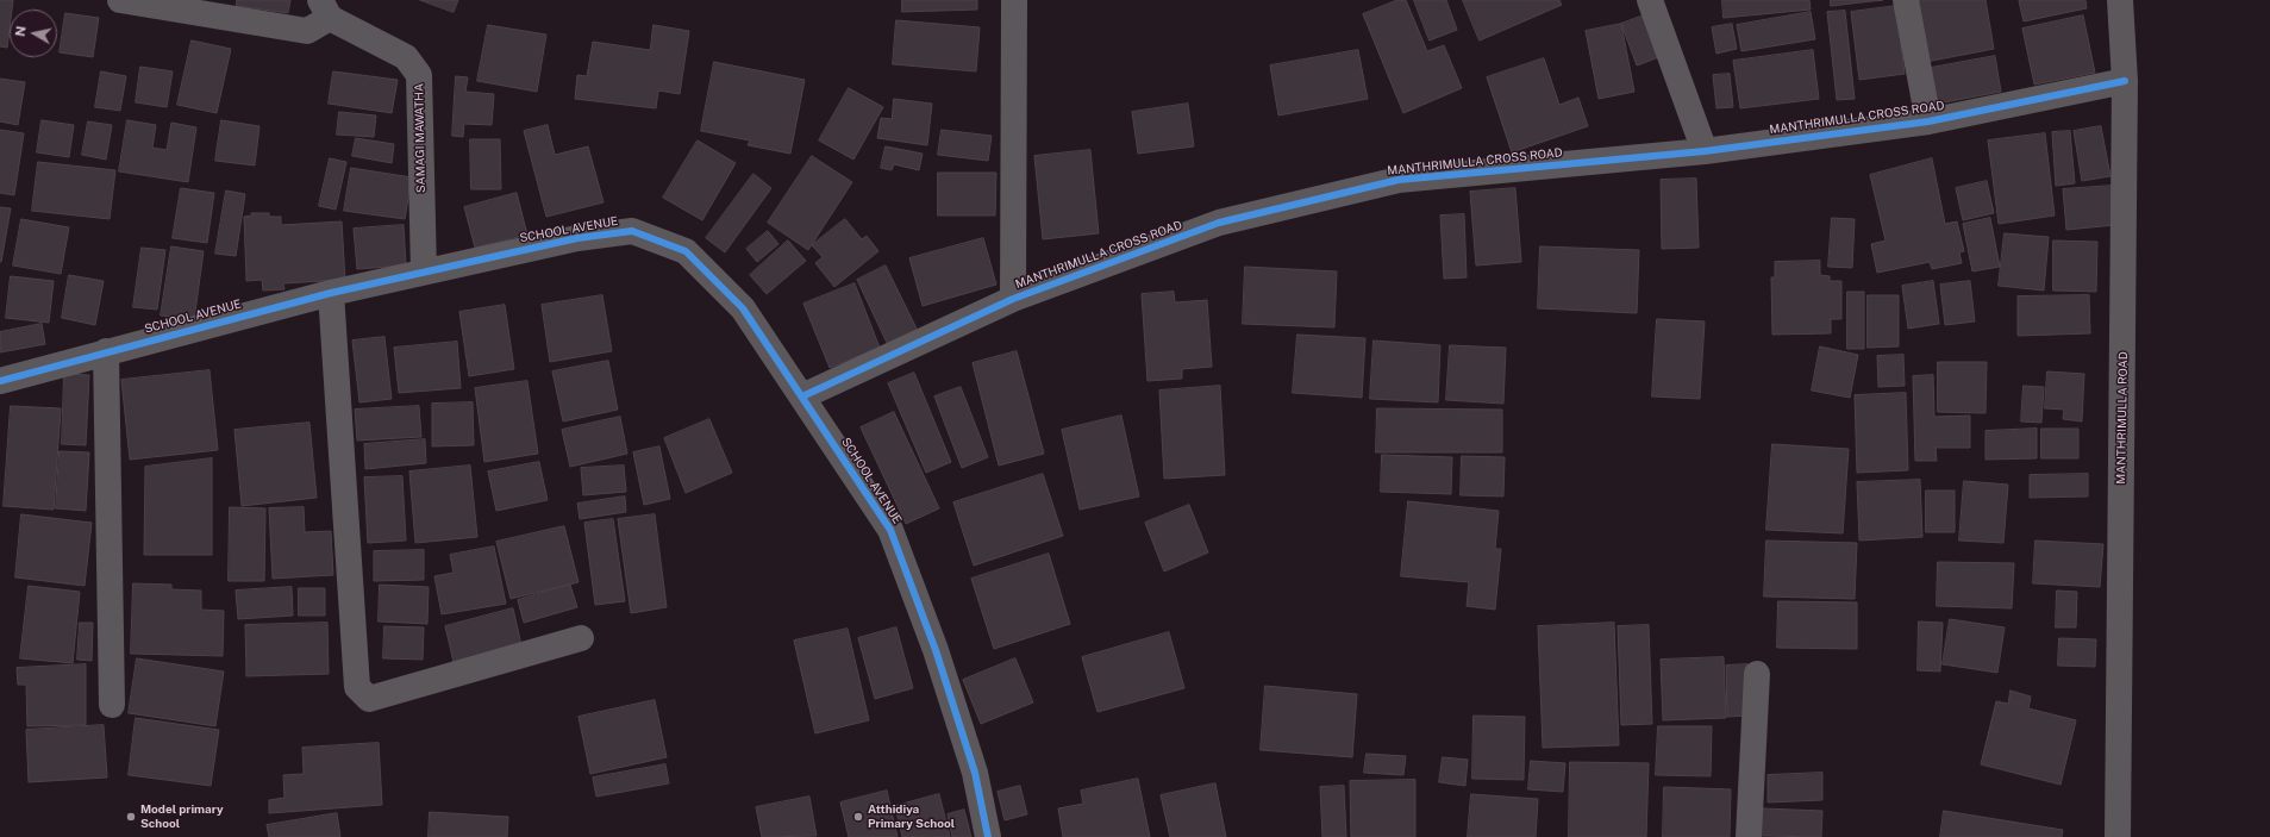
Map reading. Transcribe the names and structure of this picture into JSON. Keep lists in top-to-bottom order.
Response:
{
  "streets": {
    "street": [
      "MANTHRIMULLA CROSS ROAD",
      "SAMAGI MAWATHA",
      "SCHOOL AVENUE",
      "MANTHRIMULLA ROAD"
    ]
  },
  "crossings": [
    ["MANTHRIMULLA CROSS ROAD", "SCHOOL AVENUE"],
    ["MANTHRIMULLA CROSS ROAD", "MANTHRIMULLA ROAD"],
    ["SAMAGI MAWATHA", "SCHOOL AVENUE"]
  ],
  "places": ["Model primary School", "Atthidiya Primary School"],
  "north": "left"
}
